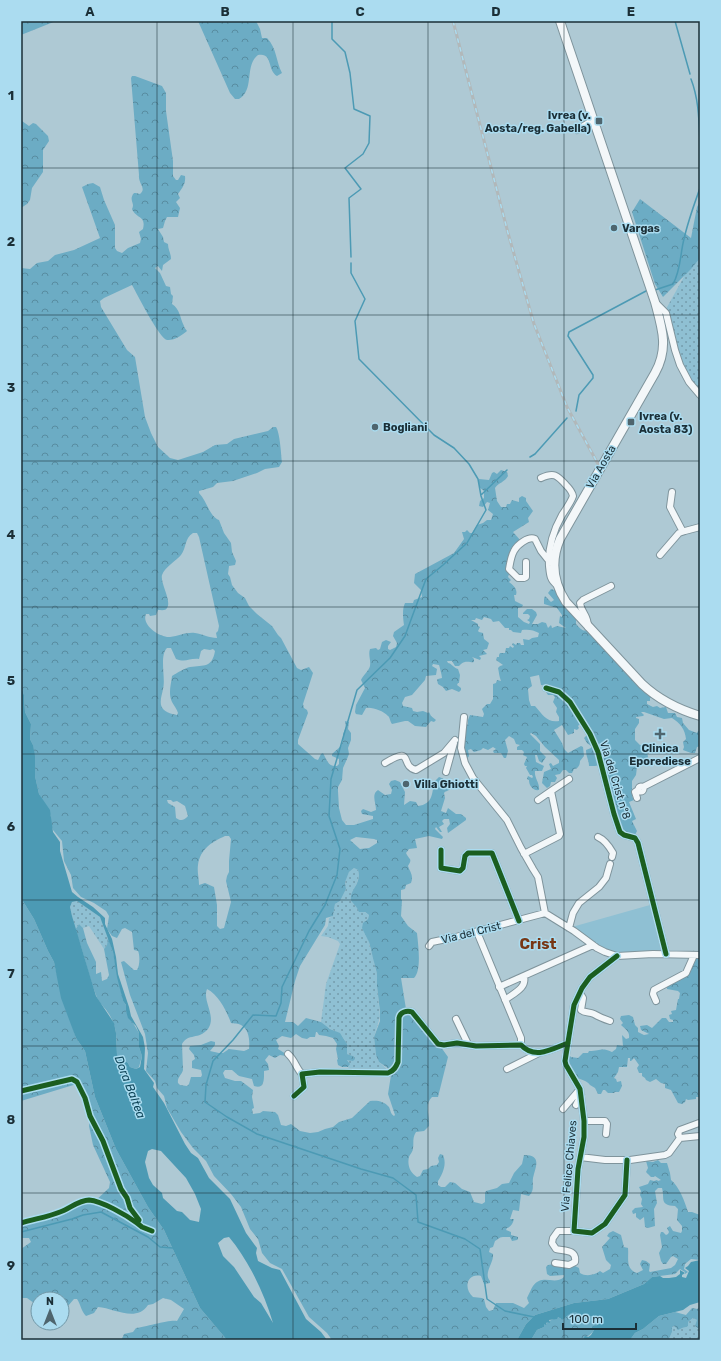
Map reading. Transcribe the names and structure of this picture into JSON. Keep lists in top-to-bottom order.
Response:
{
  "streets": {
    "main road": ["Via Aosta"],
    "street": ["Via del Crist n°8", "Via del Crist", "Via Felice Chiaves"]
  },
  "districts": ["Crist"],
  "water": ["Dora Baltea"],
  "places": {
    "transit": ["Ivrea (v. Aosta/reg. Gabella)", "Ivrea (v. Aosta 83)"],
    "other": ["Vargas", "Bogliani", "Villa Ghiotti"],
    "health": ["Clinica Eporediese"]
  },
  "scale_bar": "100 m",
  "north": "top",
  "grid": {
    "columns": [
      "A",
      "B",
      "C",
      "D",
      "E"
    ],
    "rows": [
      "1",
      "2",
      "3",
      "4",
      "5",
      "6",
      "7",
      "8",
      "9"
    ]
  }
}
